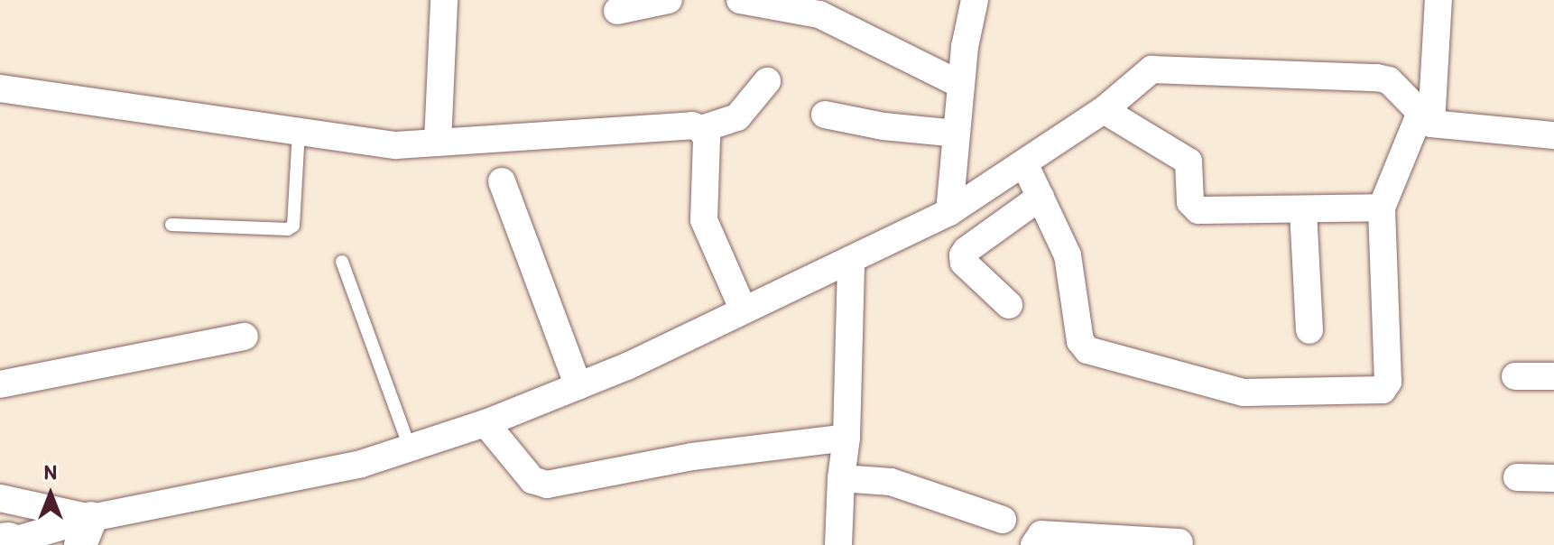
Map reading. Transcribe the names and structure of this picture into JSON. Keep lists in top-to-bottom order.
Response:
{
  "north": "top"
}
